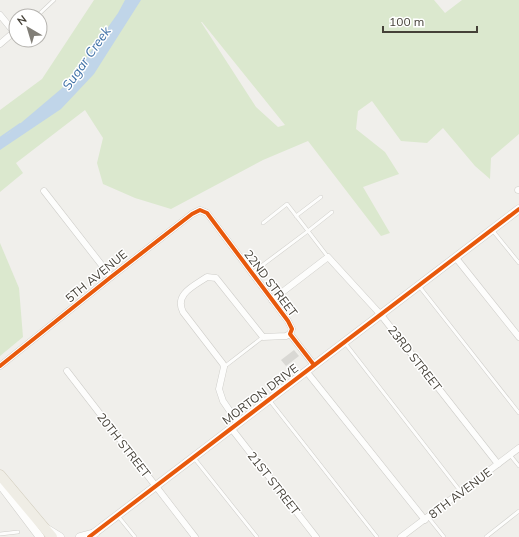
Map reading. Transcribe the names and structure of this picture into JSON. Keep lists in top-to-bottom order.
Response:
{
  "streets": {
    "street": [
      "5TH AVENUE",
      "22ND STREET",
      "23RD STREET",
      "MORTON DRIVE",
      "20TH STREET",
      "21ST STREET",
      "8TH AVENUE"
    ]
  },
  "crossings": [
    ["5TH AVENUE", "22ND STREET"],
    ["22ND STREET", "MORTON DRIVE"],
    ["23RD STREET", "MORTON DRIVE"],
    ["23RD STREET", "8TH AVENUE"],
    ["MORTON DRIVE", "20TH STREET"],
    ["MORTON DRIVE", "21ST STREET"]
  ],
  "water": ["Sugar Creek"],
  "scale_bar": "100 m",
  "north": "top left"
}
